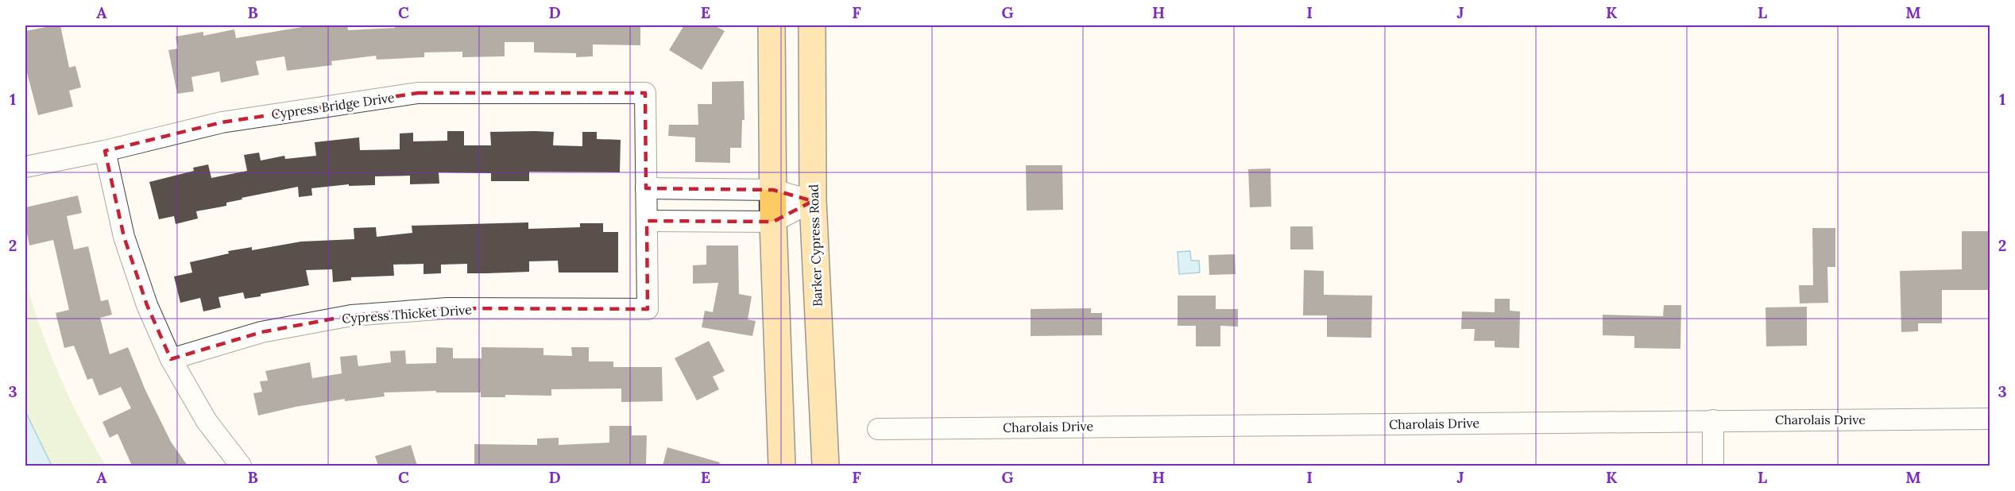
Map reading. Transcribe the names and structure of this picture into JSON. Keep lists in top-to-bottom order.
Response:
{
  "streets": {
    "main road": ["Barker Cypress Road"],
    "street": ["Cypress Bridge Drive", "Cypress Thicket Drive", "Charolais Drive"]
  },
  "grid": {
    "columns": [
      "A",
      "B",
      "C",
      "D",
      "E",
      "F",
      "G",
      "H",
      "I",
      "J",
      "K",
      "L",
      "M"
    ],
    "rows": ["1", "2", "3"]
  }
}
